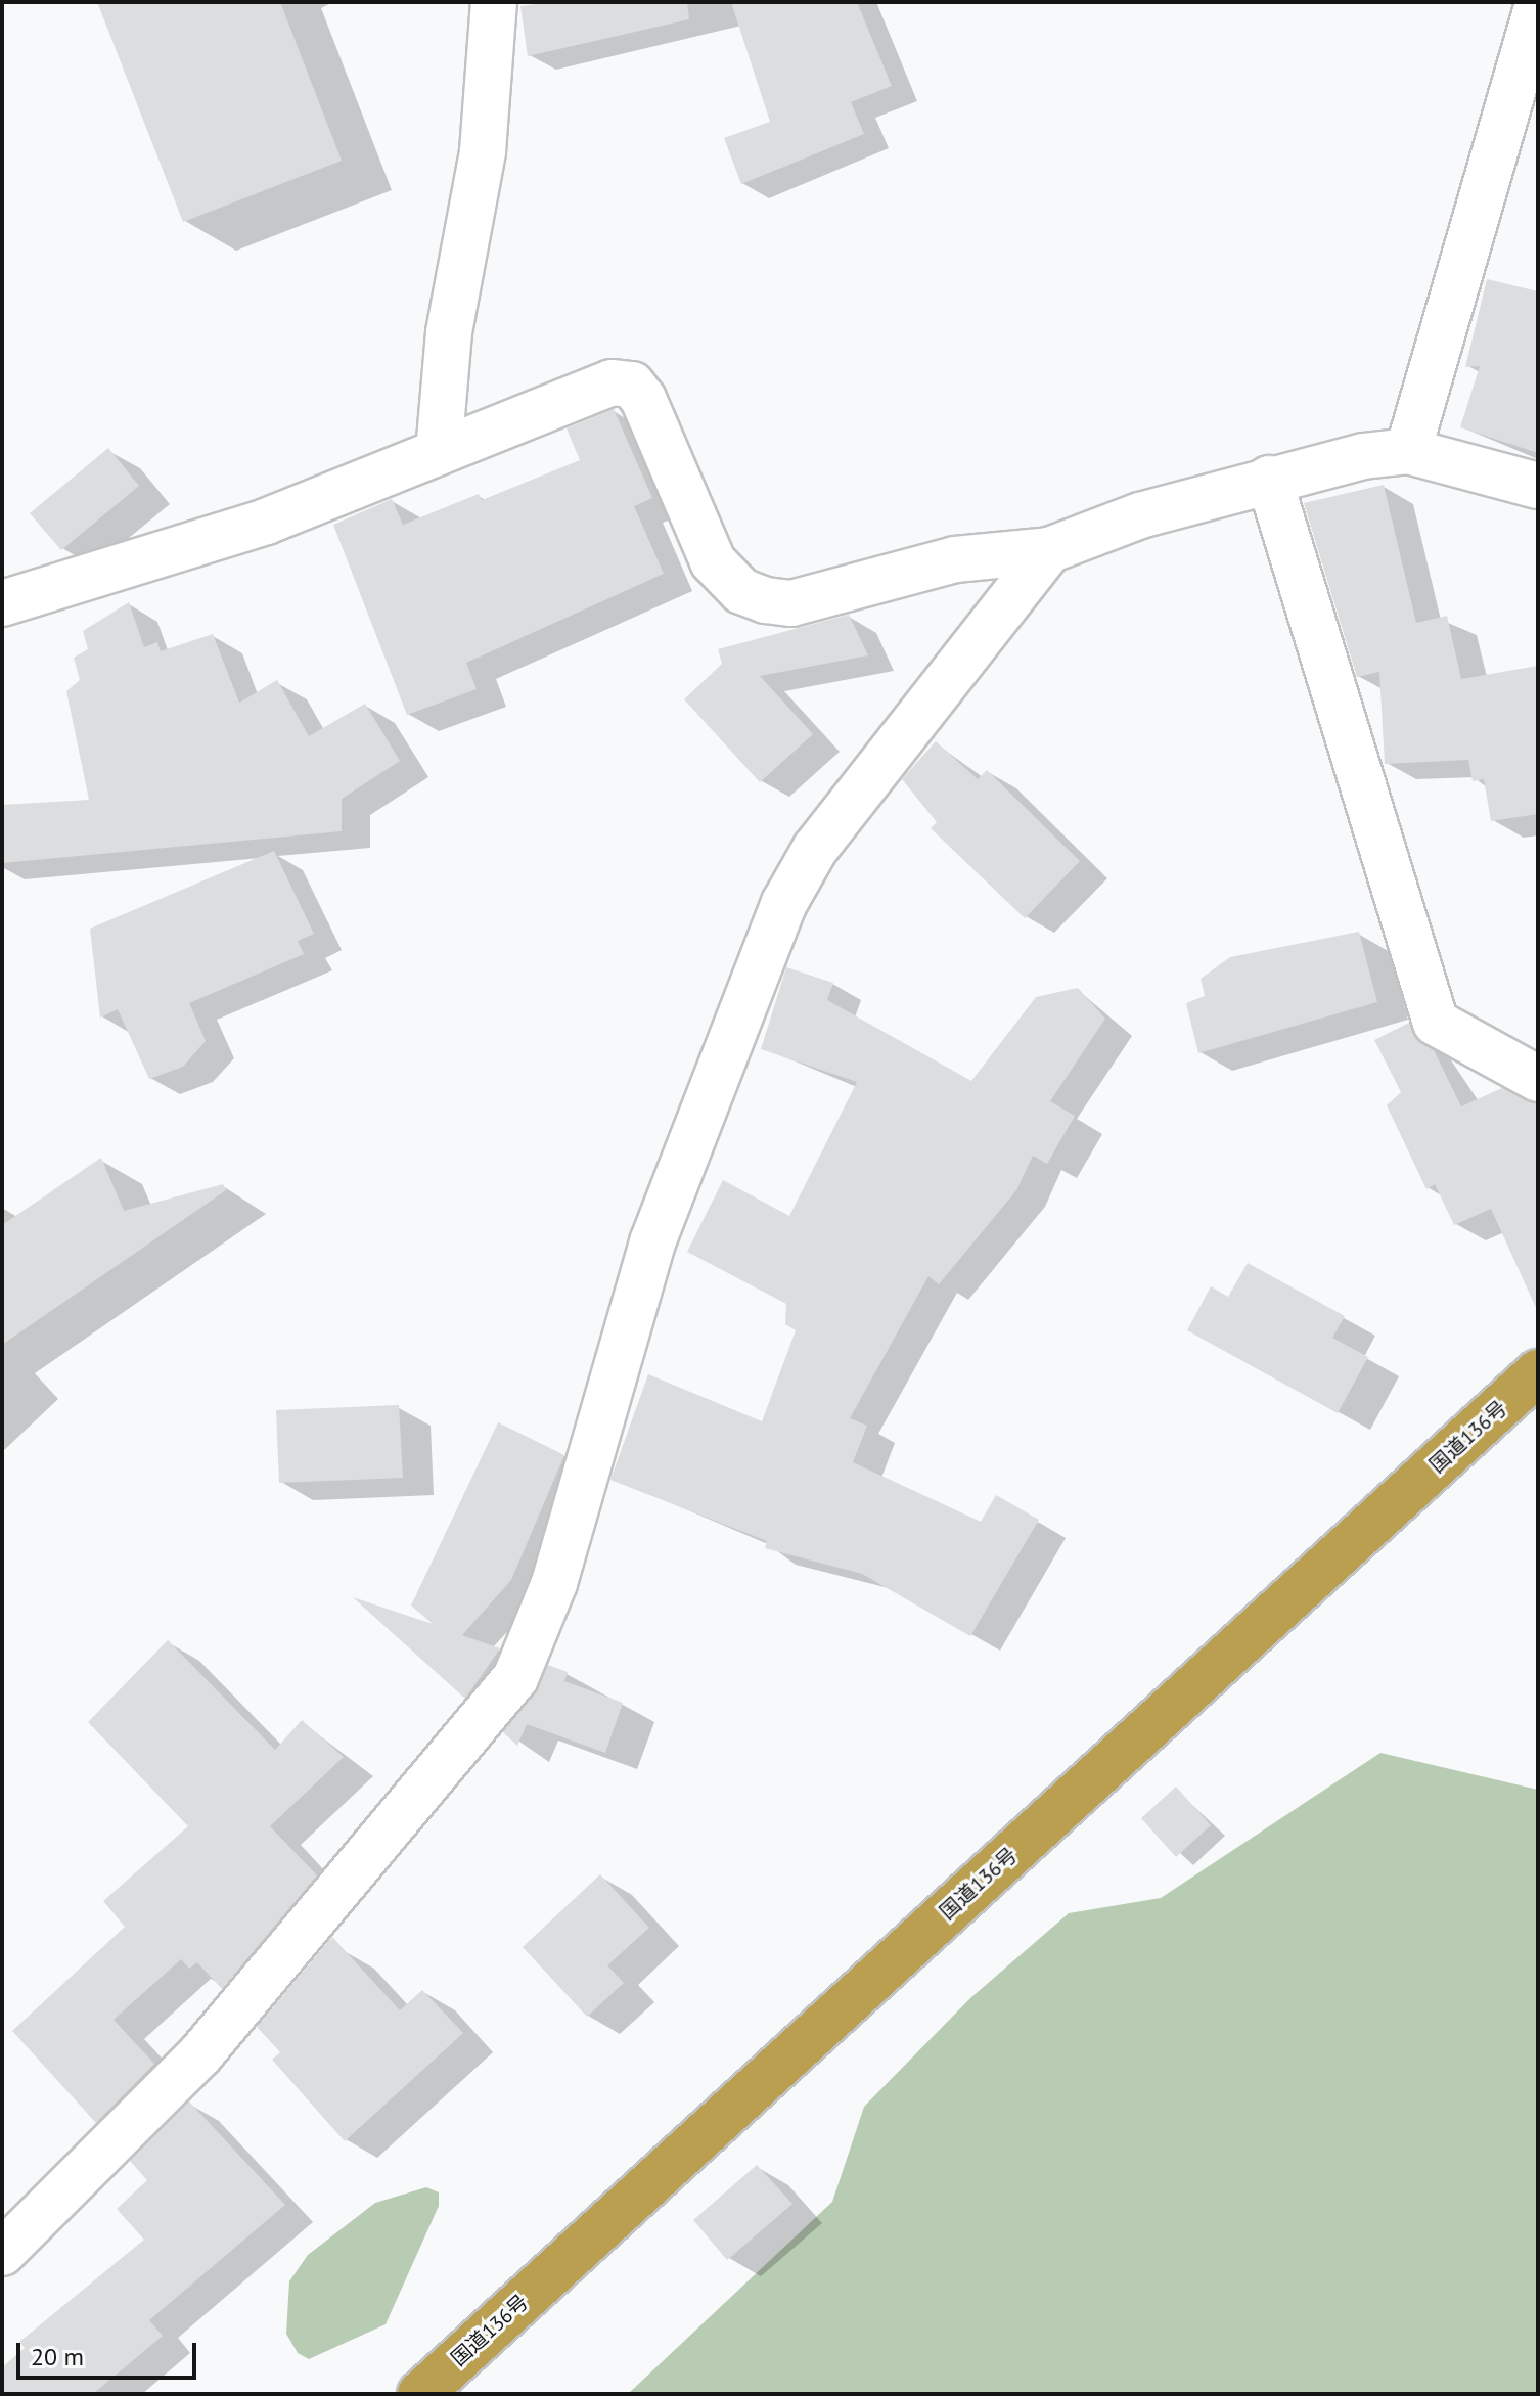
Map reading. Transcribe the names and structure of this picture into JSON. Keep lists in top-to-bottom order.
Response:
{
  "streets": {
    "highway": ["国道136号"]
  },
  "scale_bar": "20 m"
}
